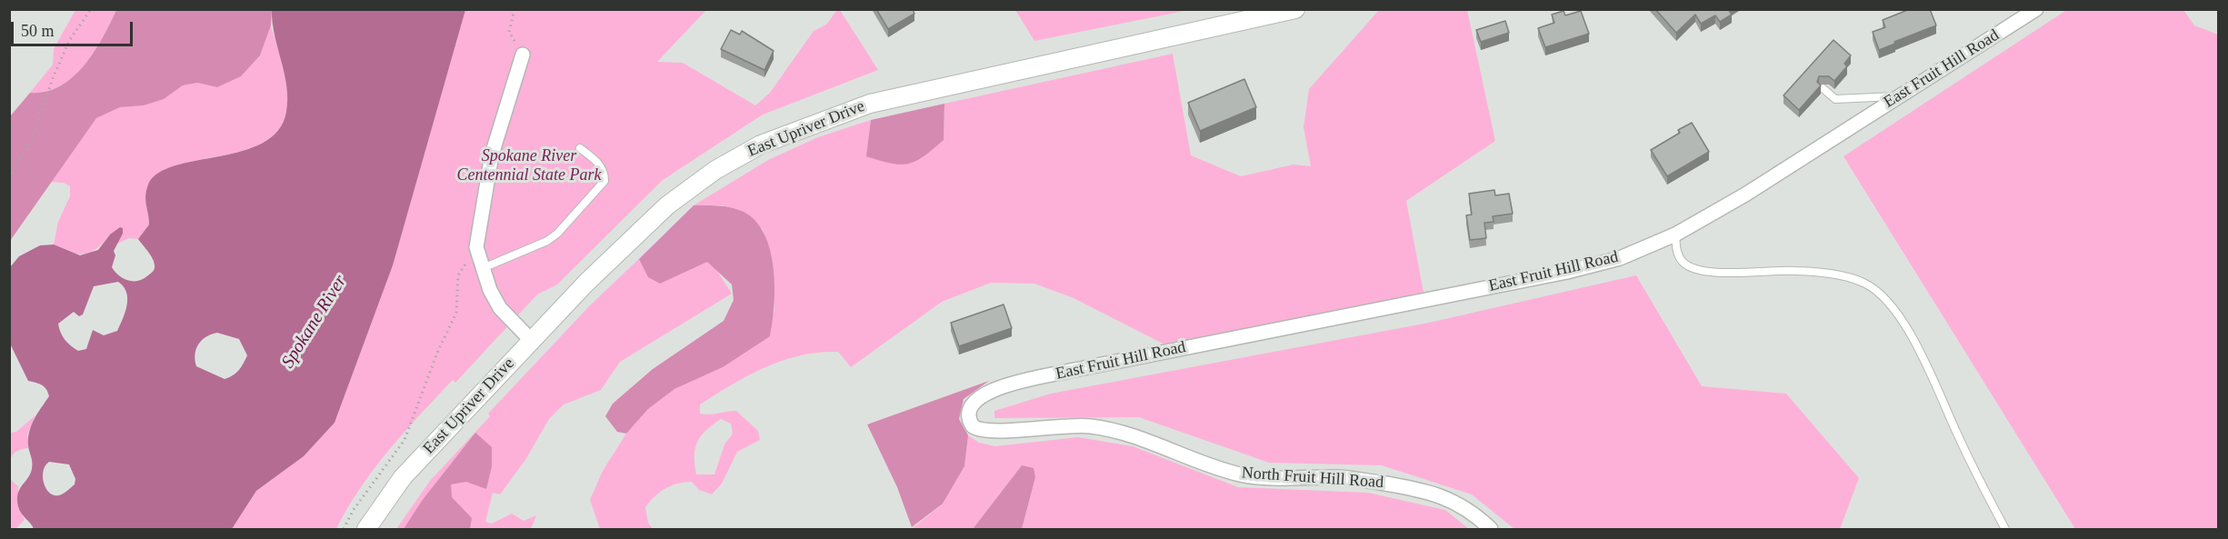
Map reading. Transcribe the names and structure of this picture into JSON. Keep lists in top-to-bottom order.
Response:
{
  "streets": {
    "street": ["East Fruit Hill Road", "East Upriver Drive", "North Fruit Hill Road"]
  },
  "crossings": [
    ["East Fruit Hill Road", "North Fruit Hill Road"]
  ],
  "water": ["Spokane River"],
  "parks": ["Spokane River Centennial State Park"],
  "scale_bar": "50 m"
}
